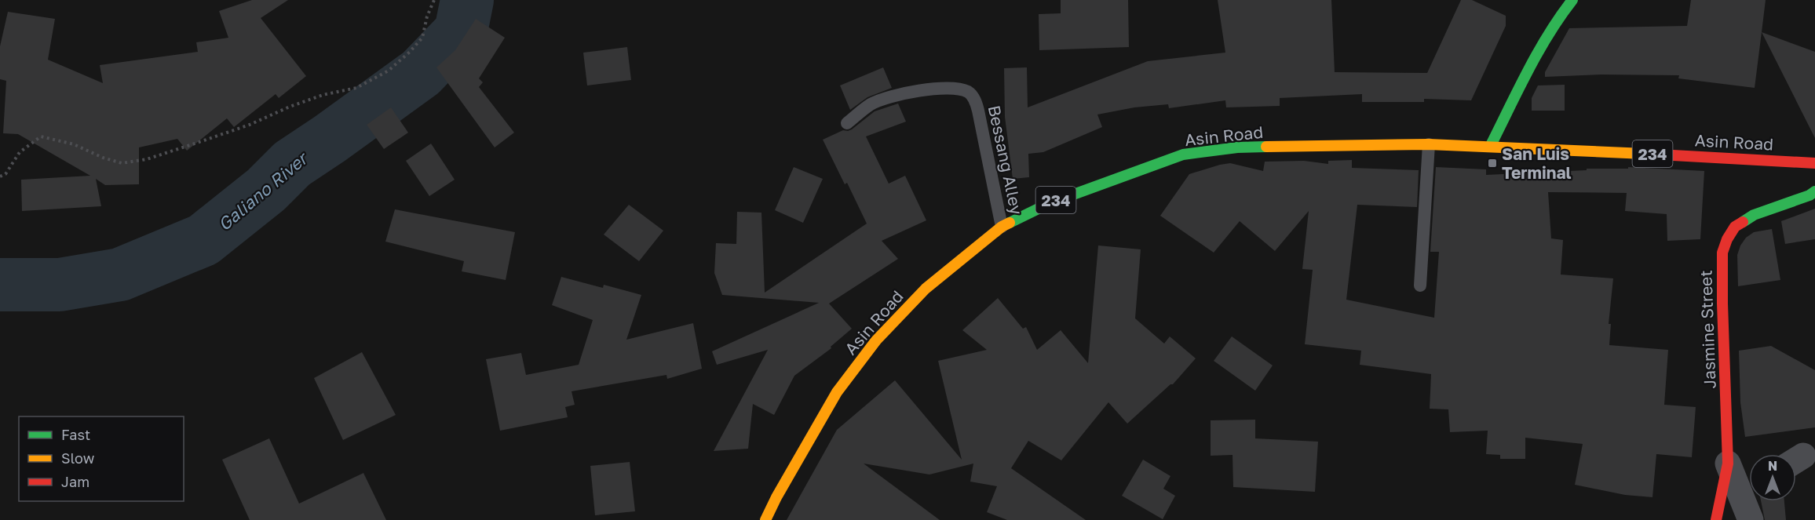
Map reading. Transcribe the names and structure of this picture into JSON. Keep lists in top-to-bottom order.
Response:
{
  "streets": {
    "main road": ["Asin Road", "234", "Jasmine Street"],
    "lane": ["Bessang Alley"]
  },
  "crossings": [
    ["Asin Road", "Bessang Alley"]
  ],
  "water": ["Galiano River"],
  "places": {
    "transit": ["San Luis Terminal"]
  },
  "legend": ["Fast", "Slow", "Jam"],
  "north": "top"
}
